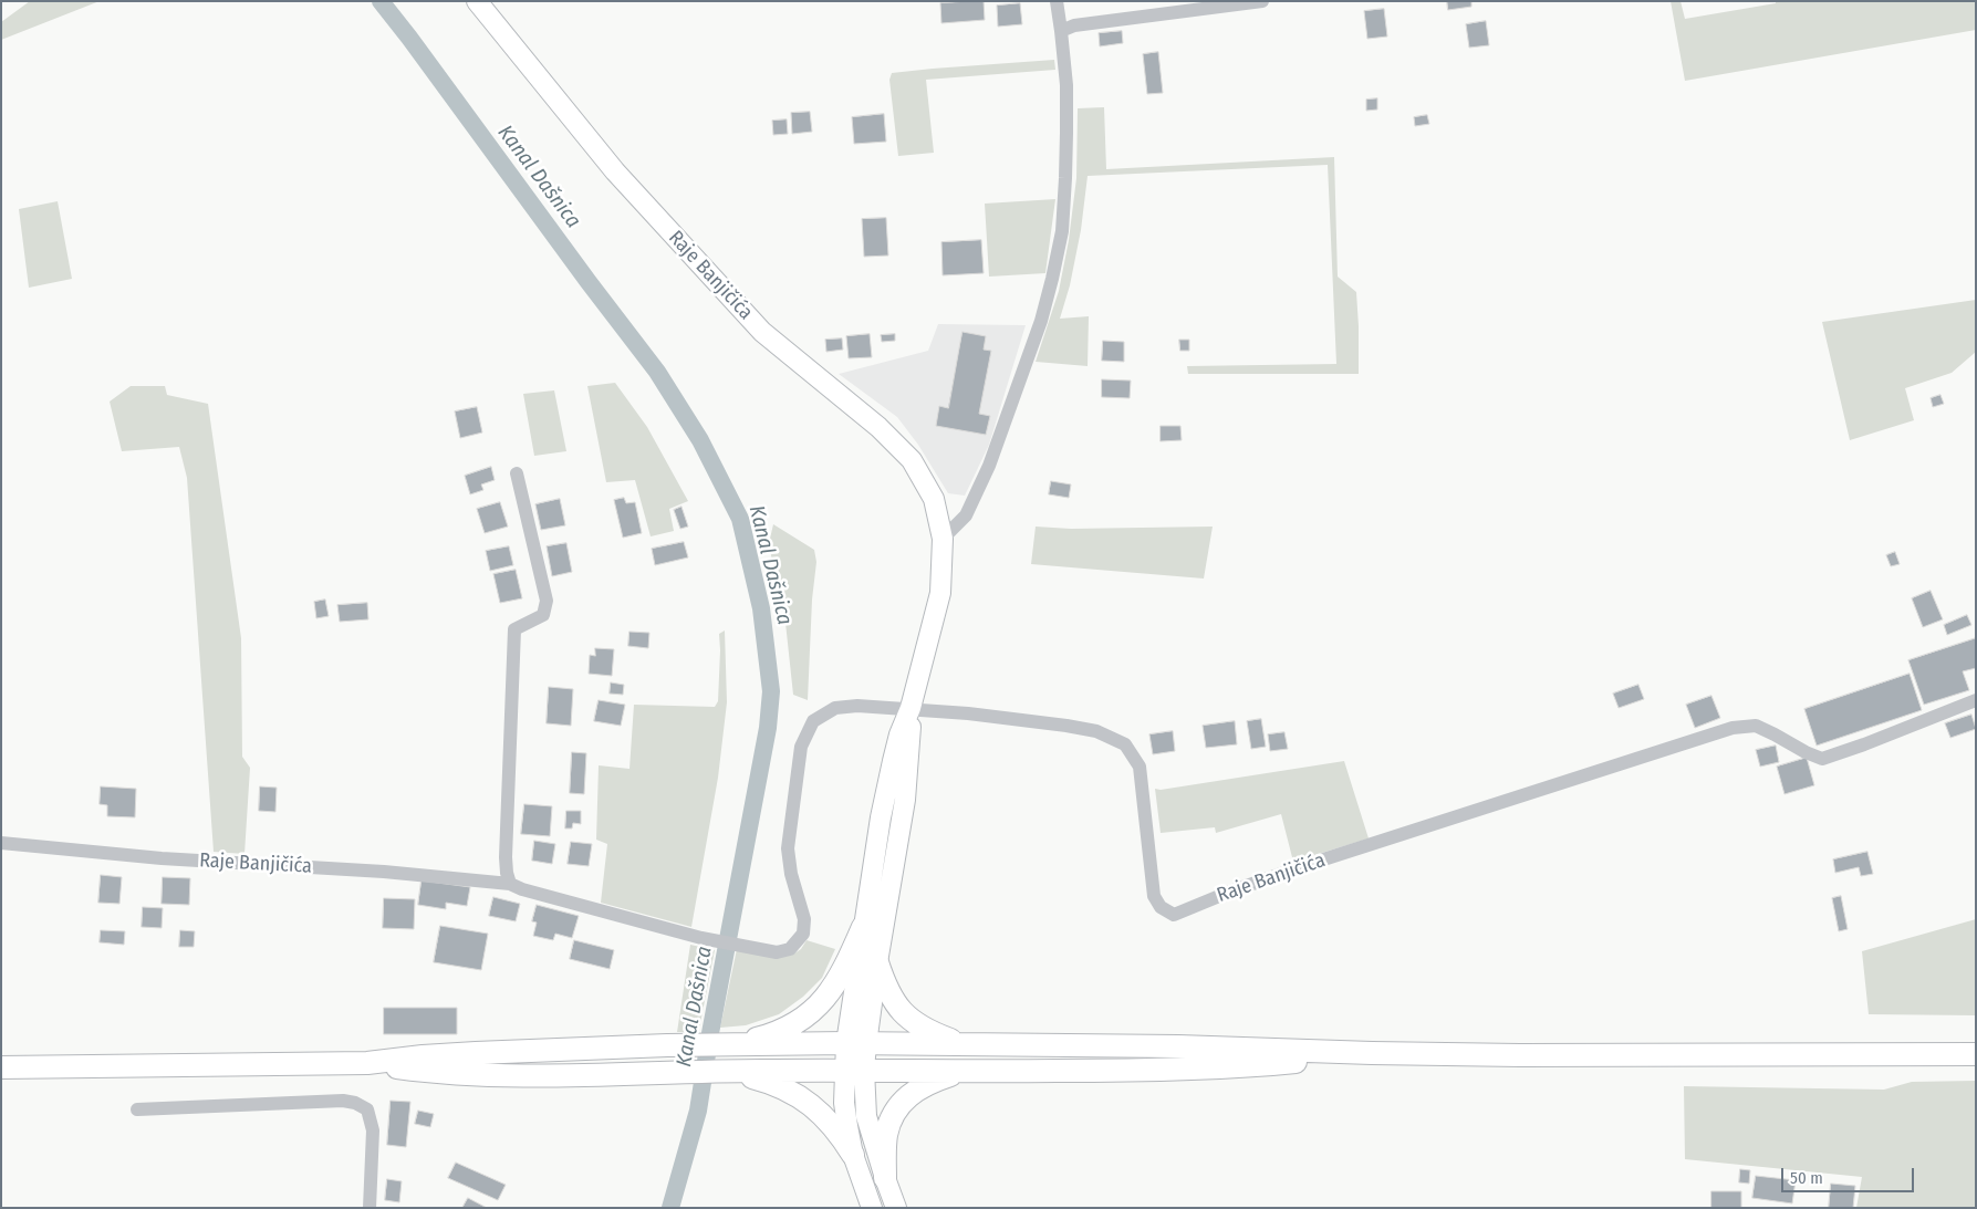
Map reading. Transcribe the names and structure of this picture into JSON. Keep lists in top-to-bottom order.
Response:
{
  "streets": {
    "main road": ["Raje Banjičića"]
  },
  "water": ["Kanal Dašnica"],
  "scale_bar": "50 m"
}
